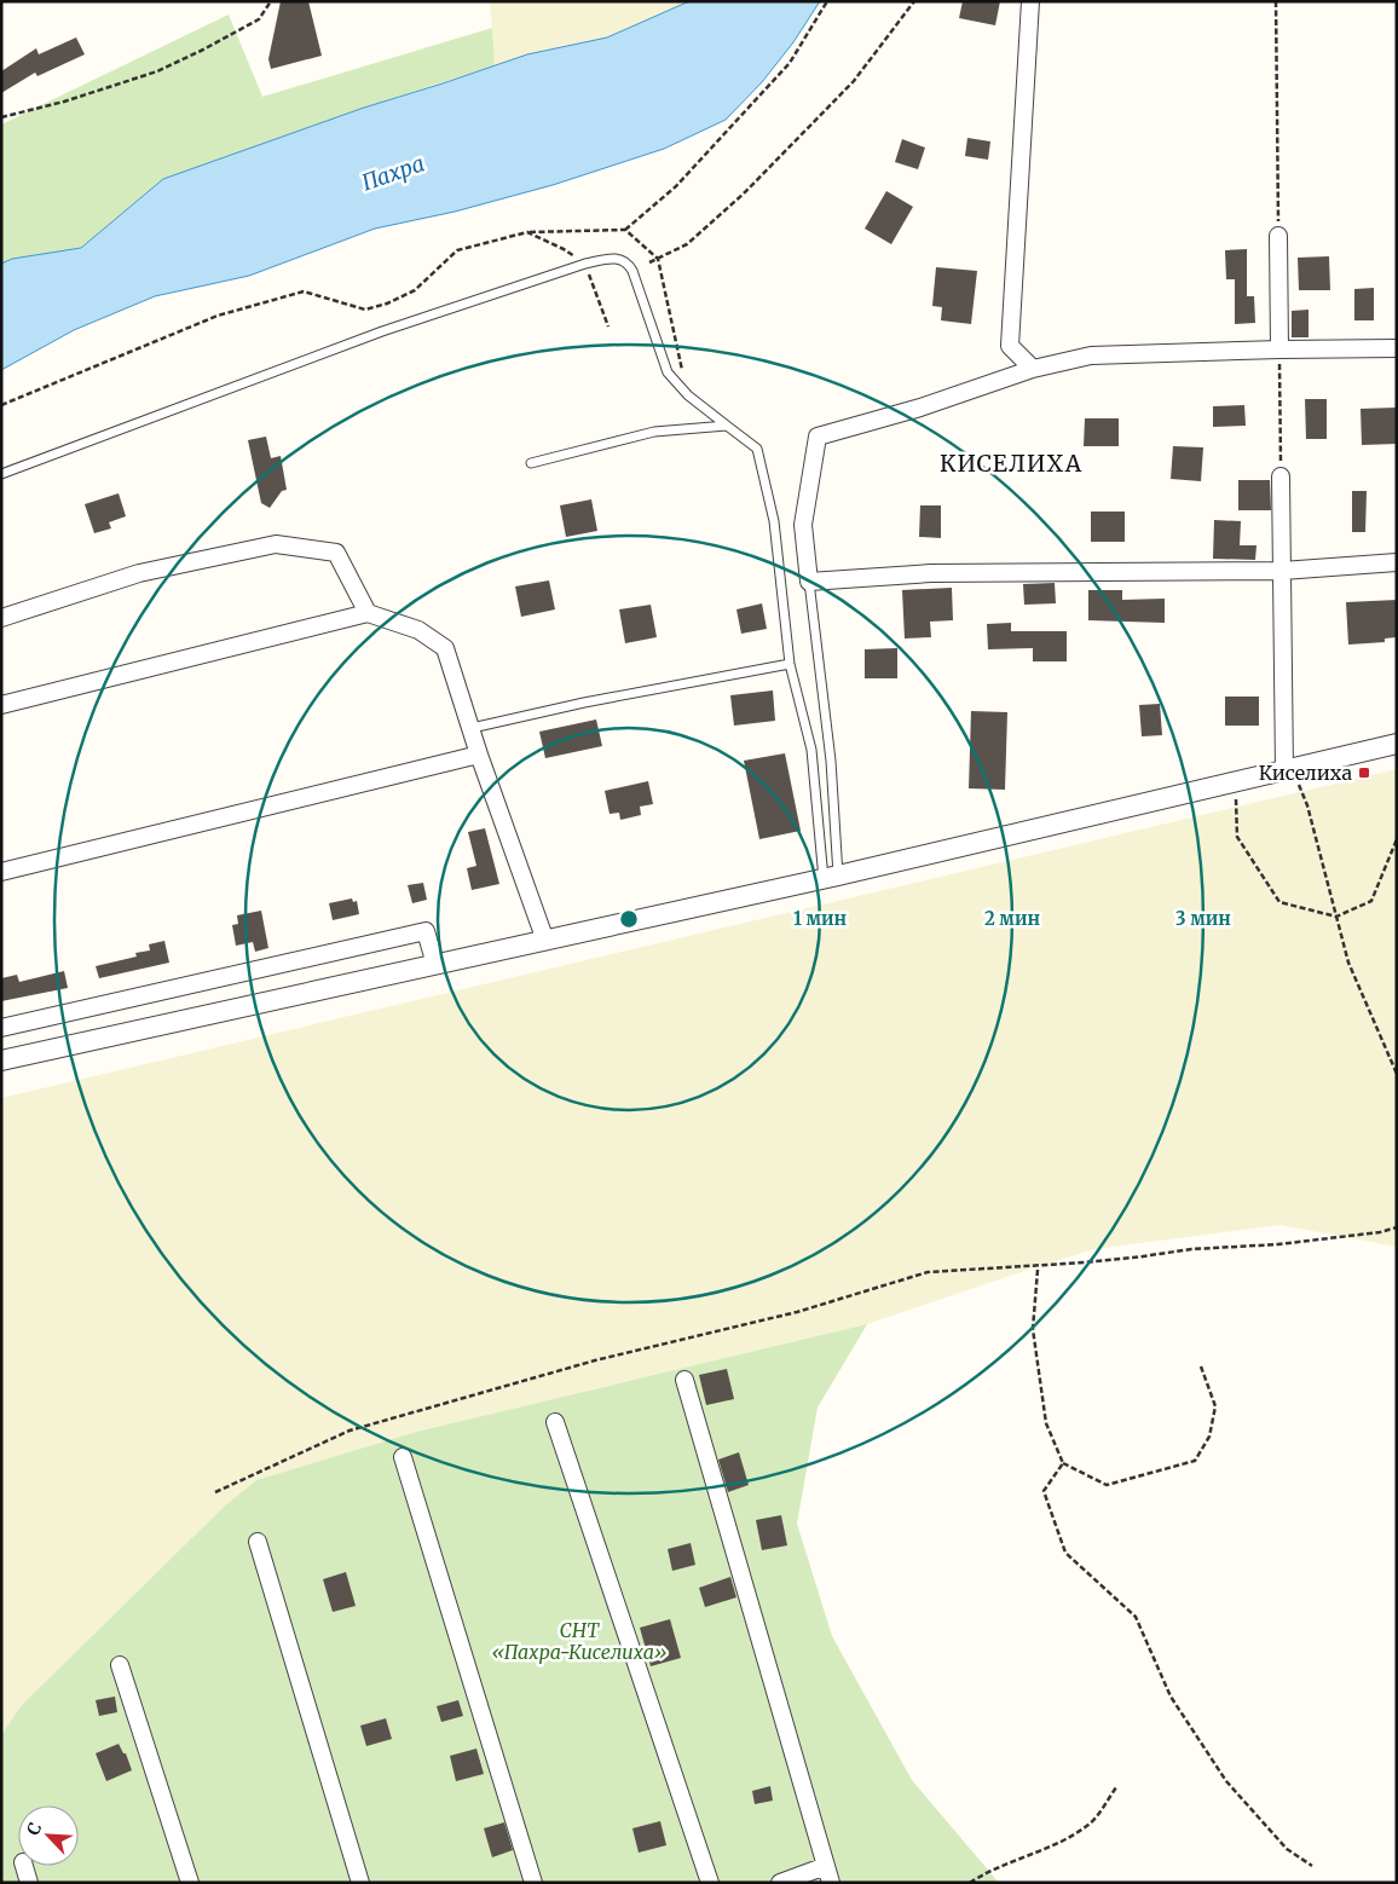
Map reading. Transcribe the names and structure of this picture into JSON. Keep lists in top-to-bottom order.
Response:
{
  "districts": ["КИСЕЛИХА"],
  "water": ["Пахра"],
  "parks": ["СНТ «Пахра-Киселиха»"],
  "places": {
    "transit": ["Киселиха"]
  },
  "north": "top left",
  "rings": ["1 мин", "2 мин", "3 мин"]
}
